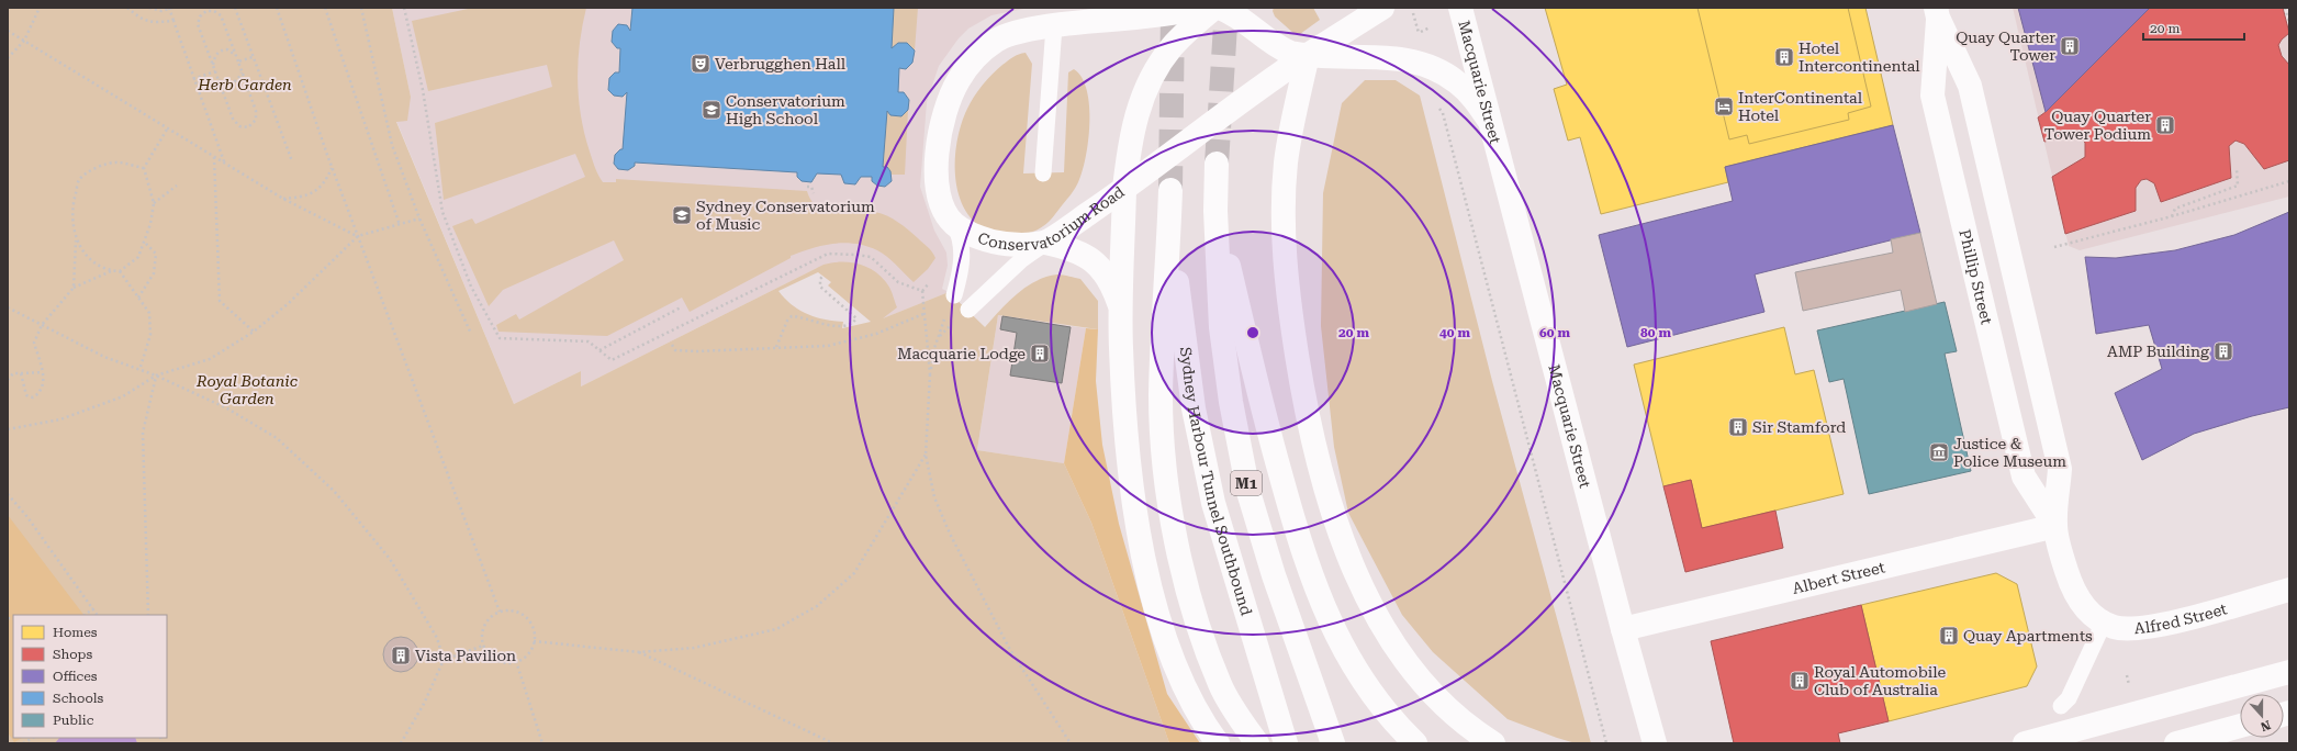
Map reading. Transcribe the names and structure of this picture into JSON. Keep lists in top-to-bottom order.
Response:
{
  "streets": {
    "main road": [
      "Macquarie Street",
      "Conservatorium Road",
      "Phillip Street",
      "Sydney Harbour Tunnel Southbound",
      "M1",
      "Albert Street",
      "Alfred Street"
    ]
  },
  "crossings": [
    ["Macquarie Street", "Albert Street"],
    ["Phillip Street", "Albert Street"],
    ["Phillip Street", "Alfred Street"],
    ["Sydney Harbour Tunnel Southbound", "M1"]
  ],
  "parks": ["Herb Garden", "Royal Botanic Garden"],
  "places": {
    "building": [
      "Quay Quarter Tower",
      "Hotel Intercontinental",
      "Quay Quarter Tower Podium",
      "AMP Building",
      "Macquarie Lodge",
      "Sir Stamford",
      "Quay Apartments",
      "Vista Pavilion",
      "Royal Automobile Club of Australia"
    ],
    "theatre": ["Verbrugghen Hall"],
    "hotel": ["InterContinental Hotel"],
    "school or university": ["Conservatorium High School", "Sydney Conservatorium of Music"],
    "museum": ["Justice & Police Museum"]
  },
  "legend": [
    "Homes",
    "Shops",
    "Offices",
    "Schools",
    "Public"
  ],
  "scale_bar": "20 m",
  "north": "bottom",
  "rings": [
    "20 m",
    "40 m",
    "60 m",
    "80 m"
  ]
}
